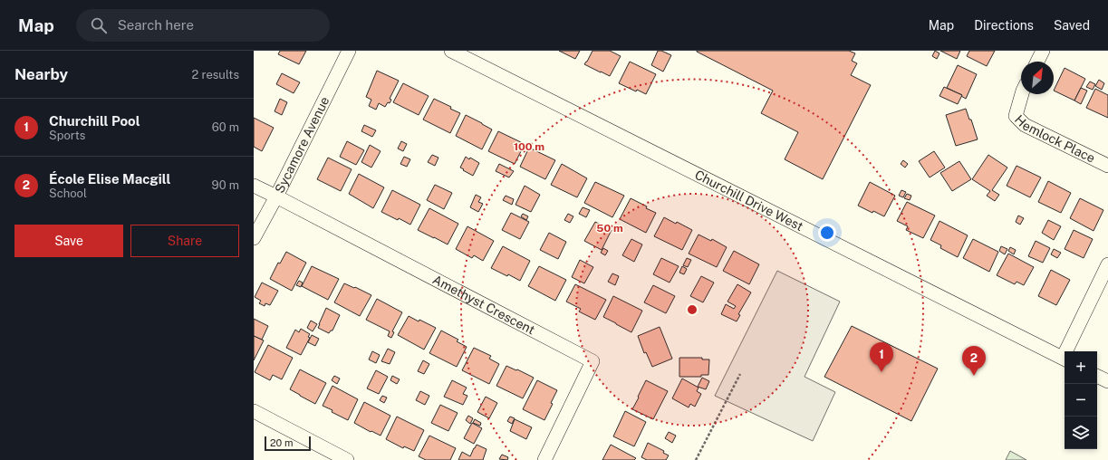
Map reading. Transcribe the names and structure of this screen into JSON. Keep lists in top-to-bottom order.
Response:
{
  "streets": {
    "street": [
      "Hemlock Place",
      "Sycamore Avenue",
      "Churchill Drive West",
      "Amethyst Crescent"
    ]
  },
  "crossings": [
    ["Sycamore Avenue", "Amethyst Crescent"]
  ],
  "scale_bar": "20 m",
  "north": "top right",
  "page": {
    "header": "Map",
    "search": "Search here",
    "nav": ["Map", "Directions", "Saved"],
    "heading": ["Nearby", "2 results"],
    "list": [
      {
        "mark": "1",
        "name": "Churchill Pool",
        "note": "Sports",
        "value": "60 m"
      },
      {
        "mark": "2",
        "name": "École Elise Macgill",
        "note": "School",
        "value": "90 m"
      }
    ],
    "buttons": ["Save", "Share"],
    "pins": ["1", "2"],
    "map_buttons": ["+", "−"],
    "scale": "20 m"
  },
  "rings": ["100 m", "50 m"]
}
